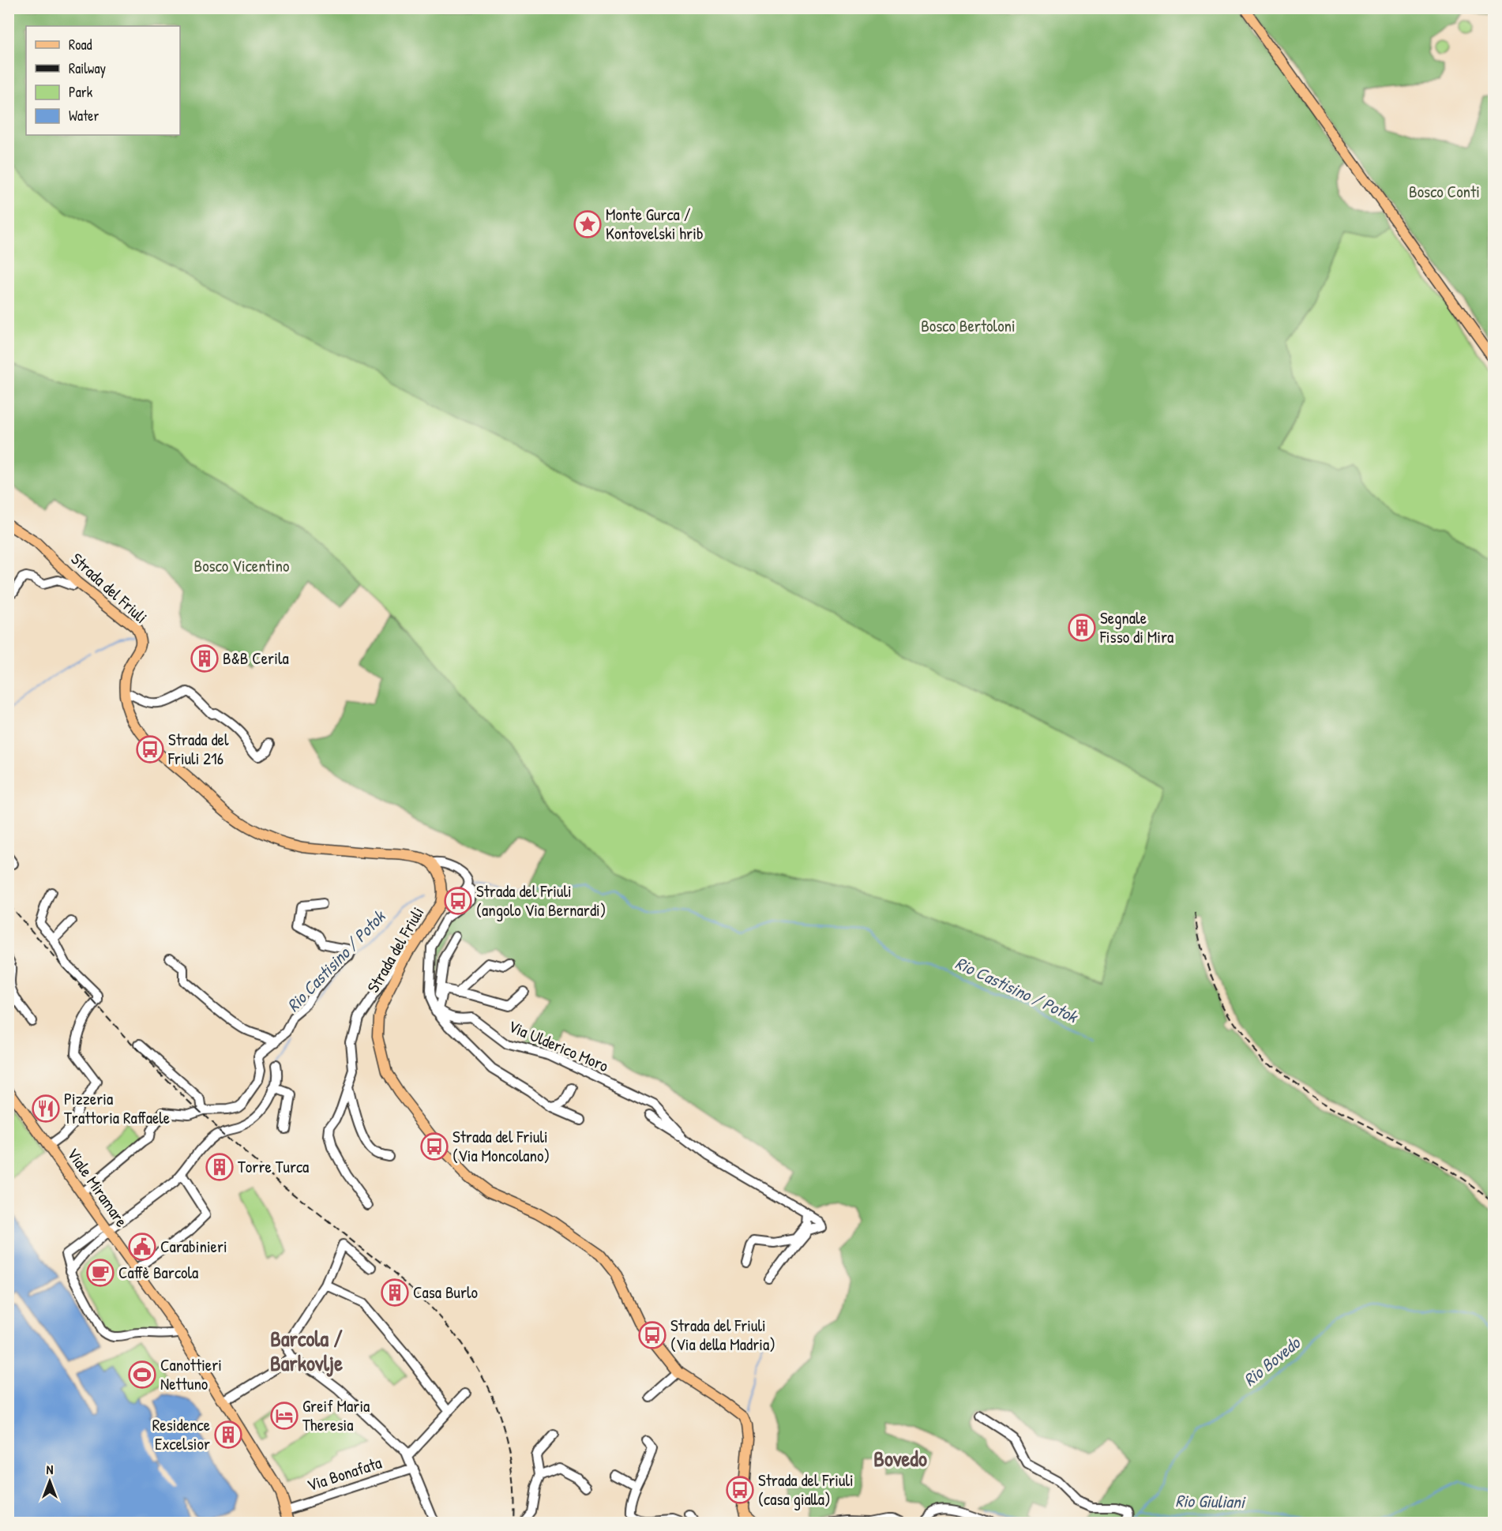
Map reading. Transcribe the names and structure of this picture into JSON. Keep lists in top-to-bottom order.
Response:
{
  "streets": {
    "main road": ["Strada del Friuli", "Viale Miramare"],
    "street": ["Via Ulderico Moro", "Via Bonafata"]
  },
  "crossings": [
    ["Viale Miramare", "Via Bonafata"]
  ],
  "districts": ["Barcola / Barkovlje", "Bovedo"],
  "water": ["Rio Castisino / Potok", "Rio Bovedo", "Rio Giuliani"],
  "parks": ["Bosco Conti", "Bosco Bertoloni", "Bosco Vicentino"],
  "places": {
    "place": ["Monte Gurca / Kontovelski hrib"],
    "building": [
      "Segnale Fisso di Mira",
      "B&B Cerila",
      "Torre Turca",
      "Casa Burlo",
      "Residence Excelsior"
    ],
    "bus stop": [
      "Strada del Friuli 216",
      "Strada del Friuli (angolo Via Bernardi)",
      "Strada del Friuli (Via Moncolano)",
      "Strada del Friuli (Via della Madria)",
      "Strada del Friuli (casa gialla)"
    ],
    "restaurant": ["Pizzeria Trattoria Raffaele"],
    "public building": ["Carabinieri"],
    "cafe": ["Caffè Barcola"],
    "sports": ["Canottieri Nettuno"],
    "hotel": ["Greif Maria Theresia"]
  },
  "legend": [
    "Road",
    "Railway",
    "Park",
    "Water"
  ],
  "north": "top"
}
